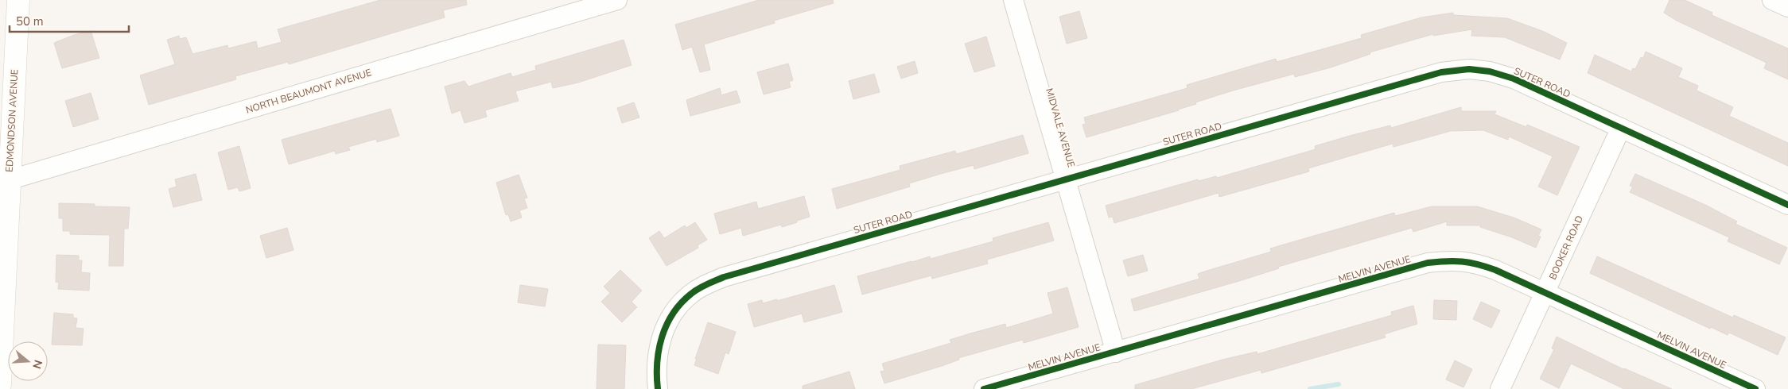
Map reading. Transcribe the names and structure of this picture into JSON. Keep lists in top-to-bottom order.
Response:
{
  "streets": {
    "main road": ["EDMONDSON AVENUE"],
    "street": [
      "SUTER ROAD",
      "NORTH BEAUMONT AVENUE",
      "MIDVALE AVENUE",
      "BOOKER ROAD",
      "MELVIN AVENUE"
    ]
  },
  "crossings": [
    ["SUTER ROAD", "MIDVALE AVENUE"],
    ["SUTER ROAD", "BOOKER ROAD"],
    ["NORTH BEAUMONT AVENUE", "EDMONDSON AVENUE"],
    ["MIDVALE AVENUE", "MELVIN AVENUE"],
    ["BOOKER ROAD", "MELVIN AVENUE"]
  ],
  "scale_bar": "50 m",
  "north": "right"
}
